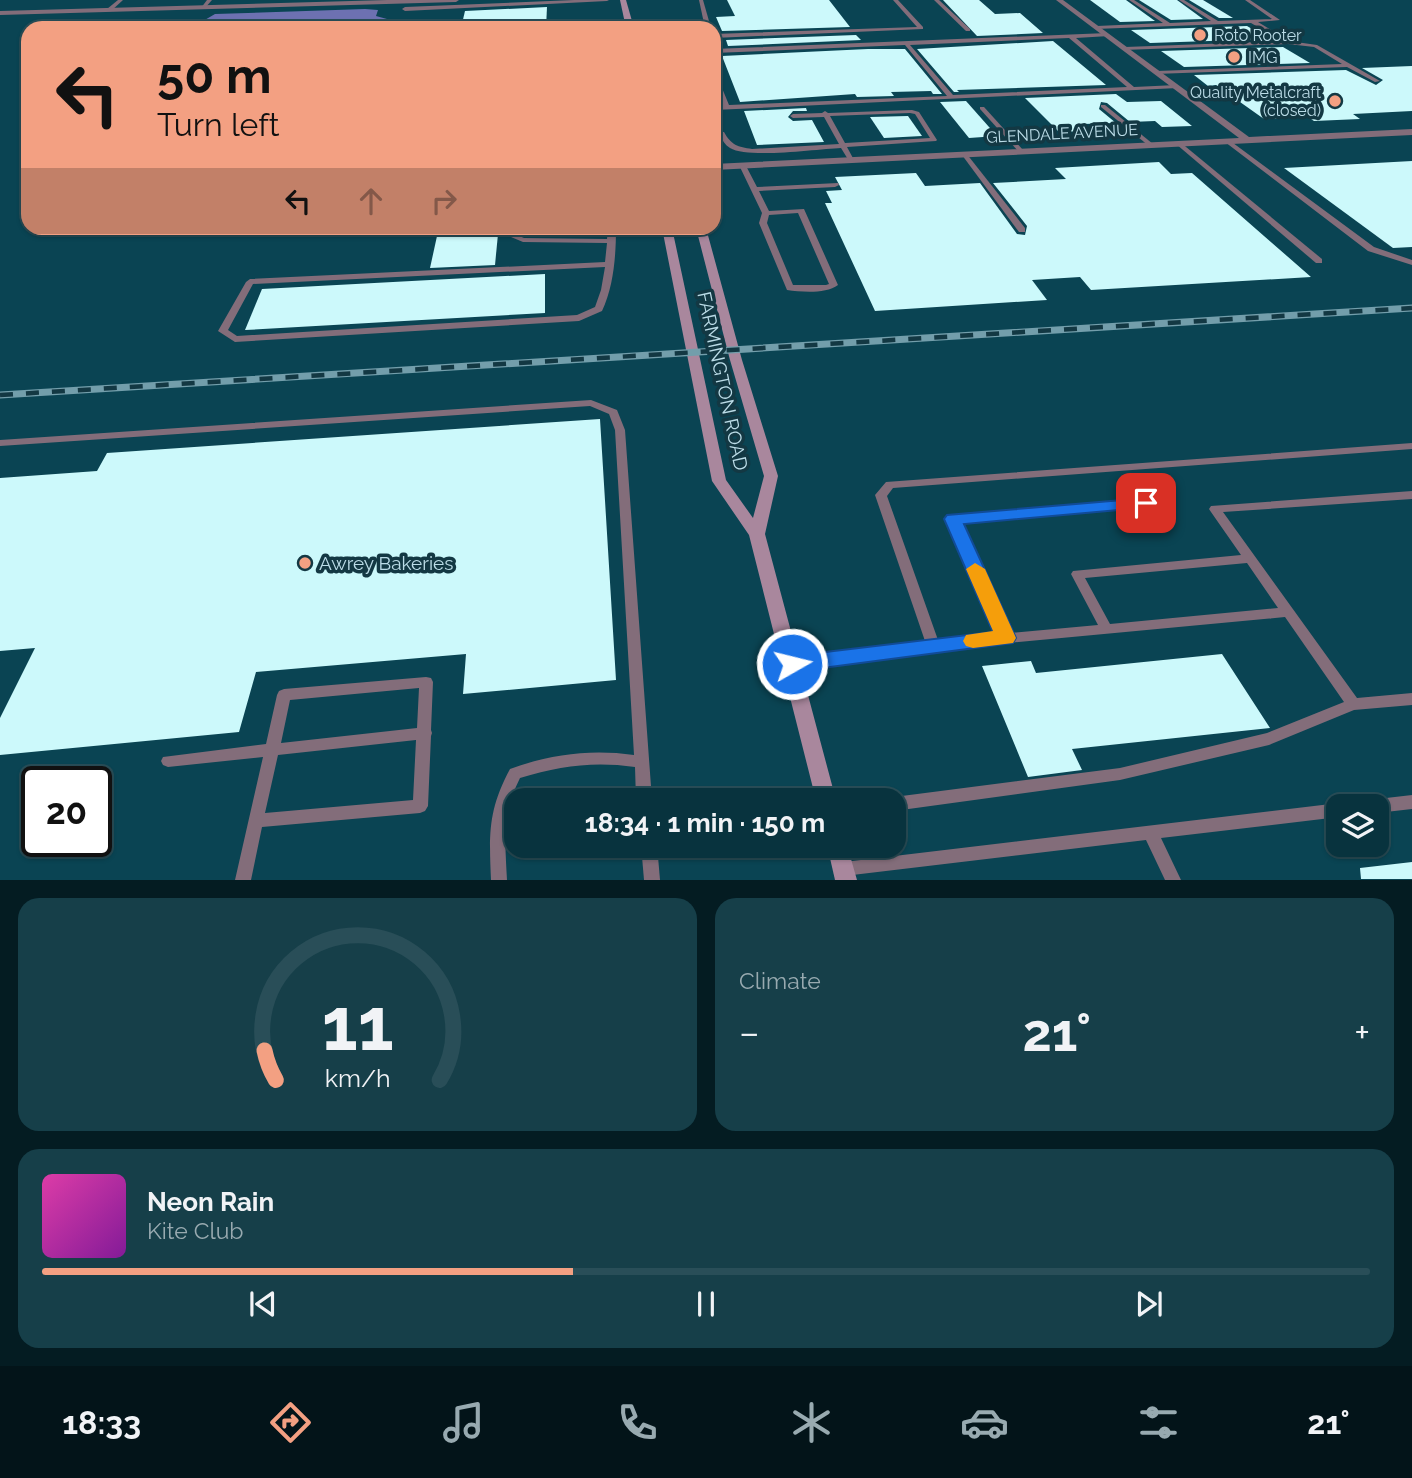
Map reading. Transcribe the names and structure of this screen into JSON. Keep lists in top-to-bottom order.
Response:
{
  "streets": {
    "main road": ["FARMINGTON ROAD"],
    "street": ["GLENDALE AVENUE"]
  },
  "places": [
    "Roto Rooter",
    "IMG",
    "Quality Metalcraft (closed)",
    "Awrey Bakeries"
  ],
  "page": {
    "turn": ["50 m", "Turn left"],
    "limit": "20",
    "trip": "18:34 · 1 min · 150 m",
    "tile": "Climate",
    "heat": ["−", "21°", "+"],
    "song": ["Neon Rain", "Kite Club"],
    "tabs": ["18:33", "21°"],
    "gauge": ["11", "km/h"]
  }
}
